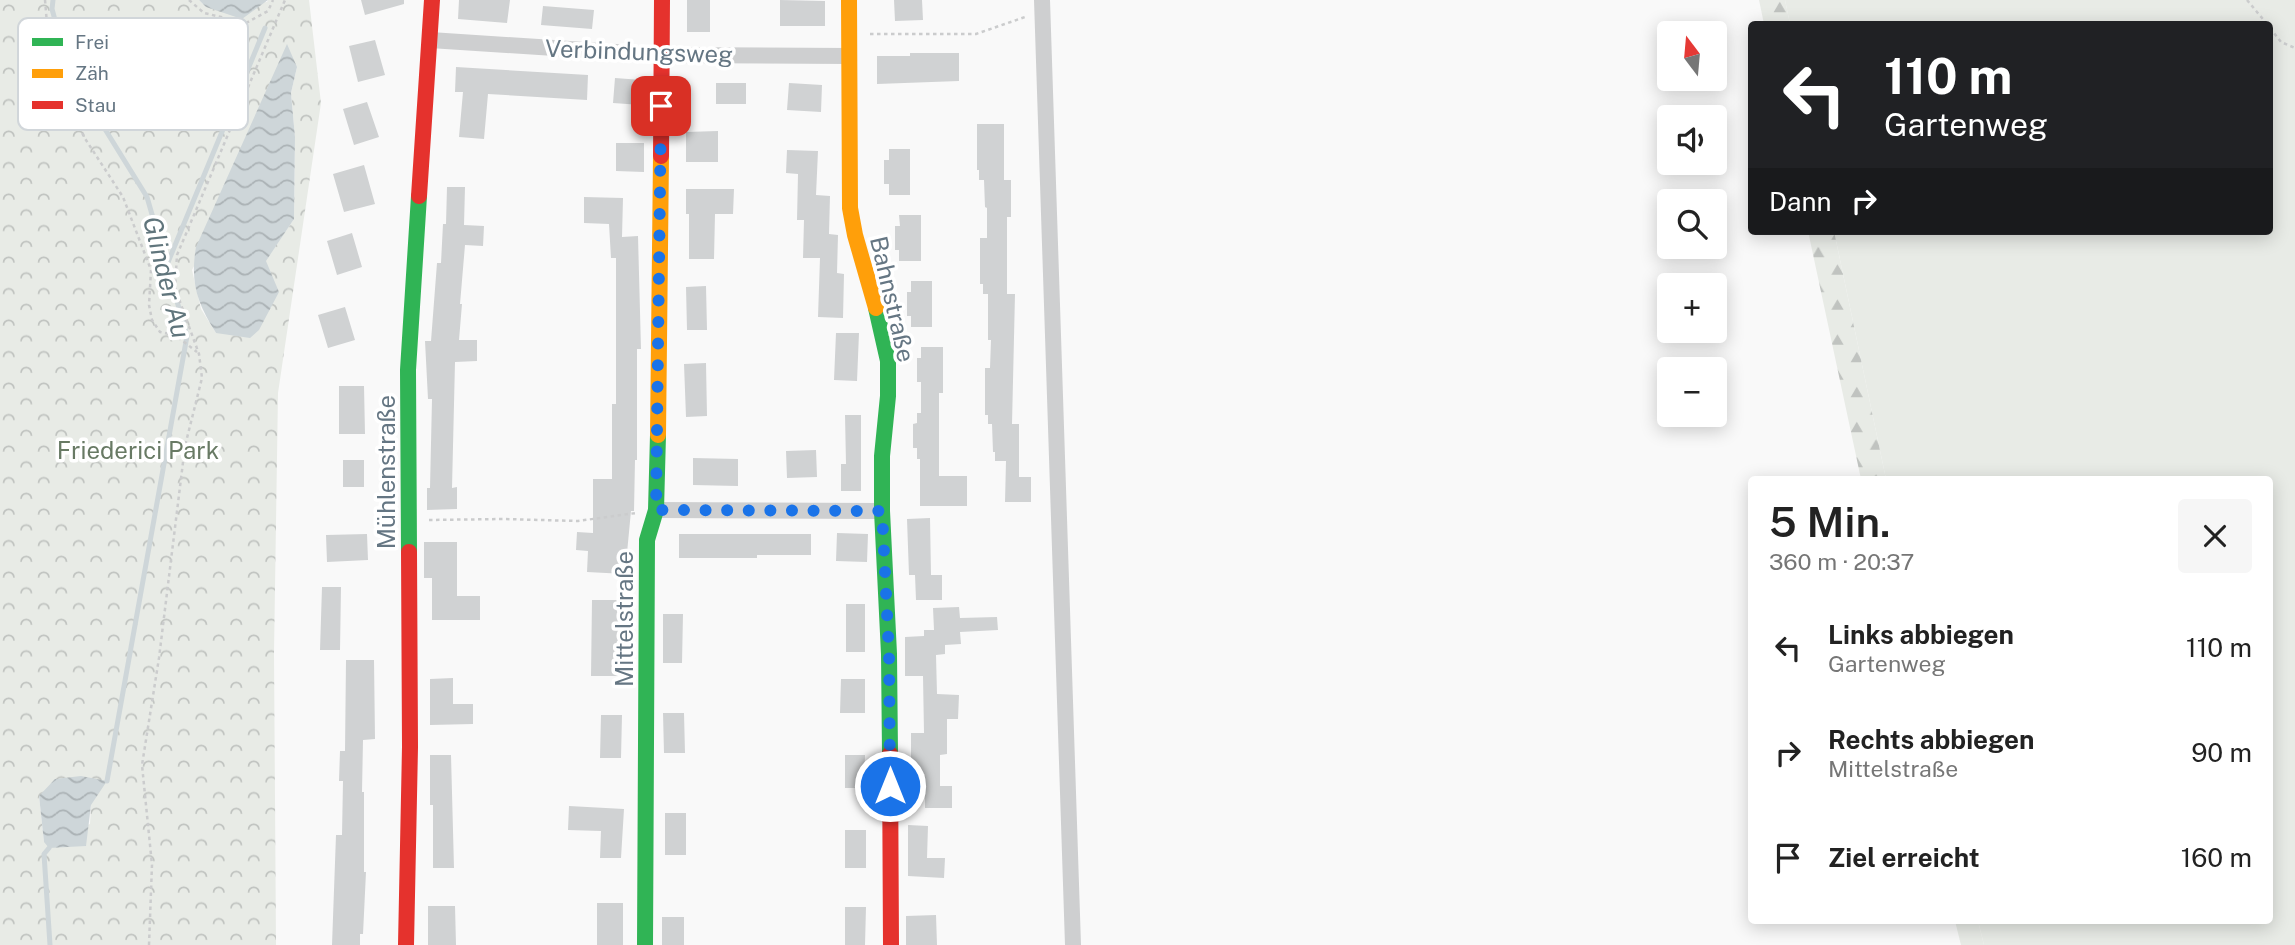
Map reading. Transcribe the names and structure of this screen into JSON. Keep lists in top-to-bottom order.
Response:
{
  "streets": {
    "street": [
      "Verbindungsweg",
      "Bahnstraße",
      "Mühlenstraße",
      "Mittelstraße"
    ]
  },
  "crossings": [
    ["Verbindungsweg", "Bahnstraße"],
    ["Verbindungsweg", "Mühlenstraße"],
    ["Verbindungsweg", "Mittelstraße"]
  ],
  "water": ["Glinder Au"],
  "parks": ["Friederici Park"],
  "legend": ["Frei", "Zäh", "Stau"],
  "north": "top",
  "page": {
    "map_buttons": ["+", "−"],
    "turn": ["110 m", "Gartenweg"],
    "then": "Dann",
    "heading": ["5 Min.", "360 m · 20:37"],
    "list": [
      {
        "name": "Links abbiegen",
        "note": "Gartenweg",
        "value": "110 m"
      },
      {
        "name": "Rechts abbiegen",
        "note": "Mittelstraße",
        "value": "90 m"
      },
      {
        "name": "Ziel erreicht",
        "value": "160 m"
      }
    ]
  }
}
